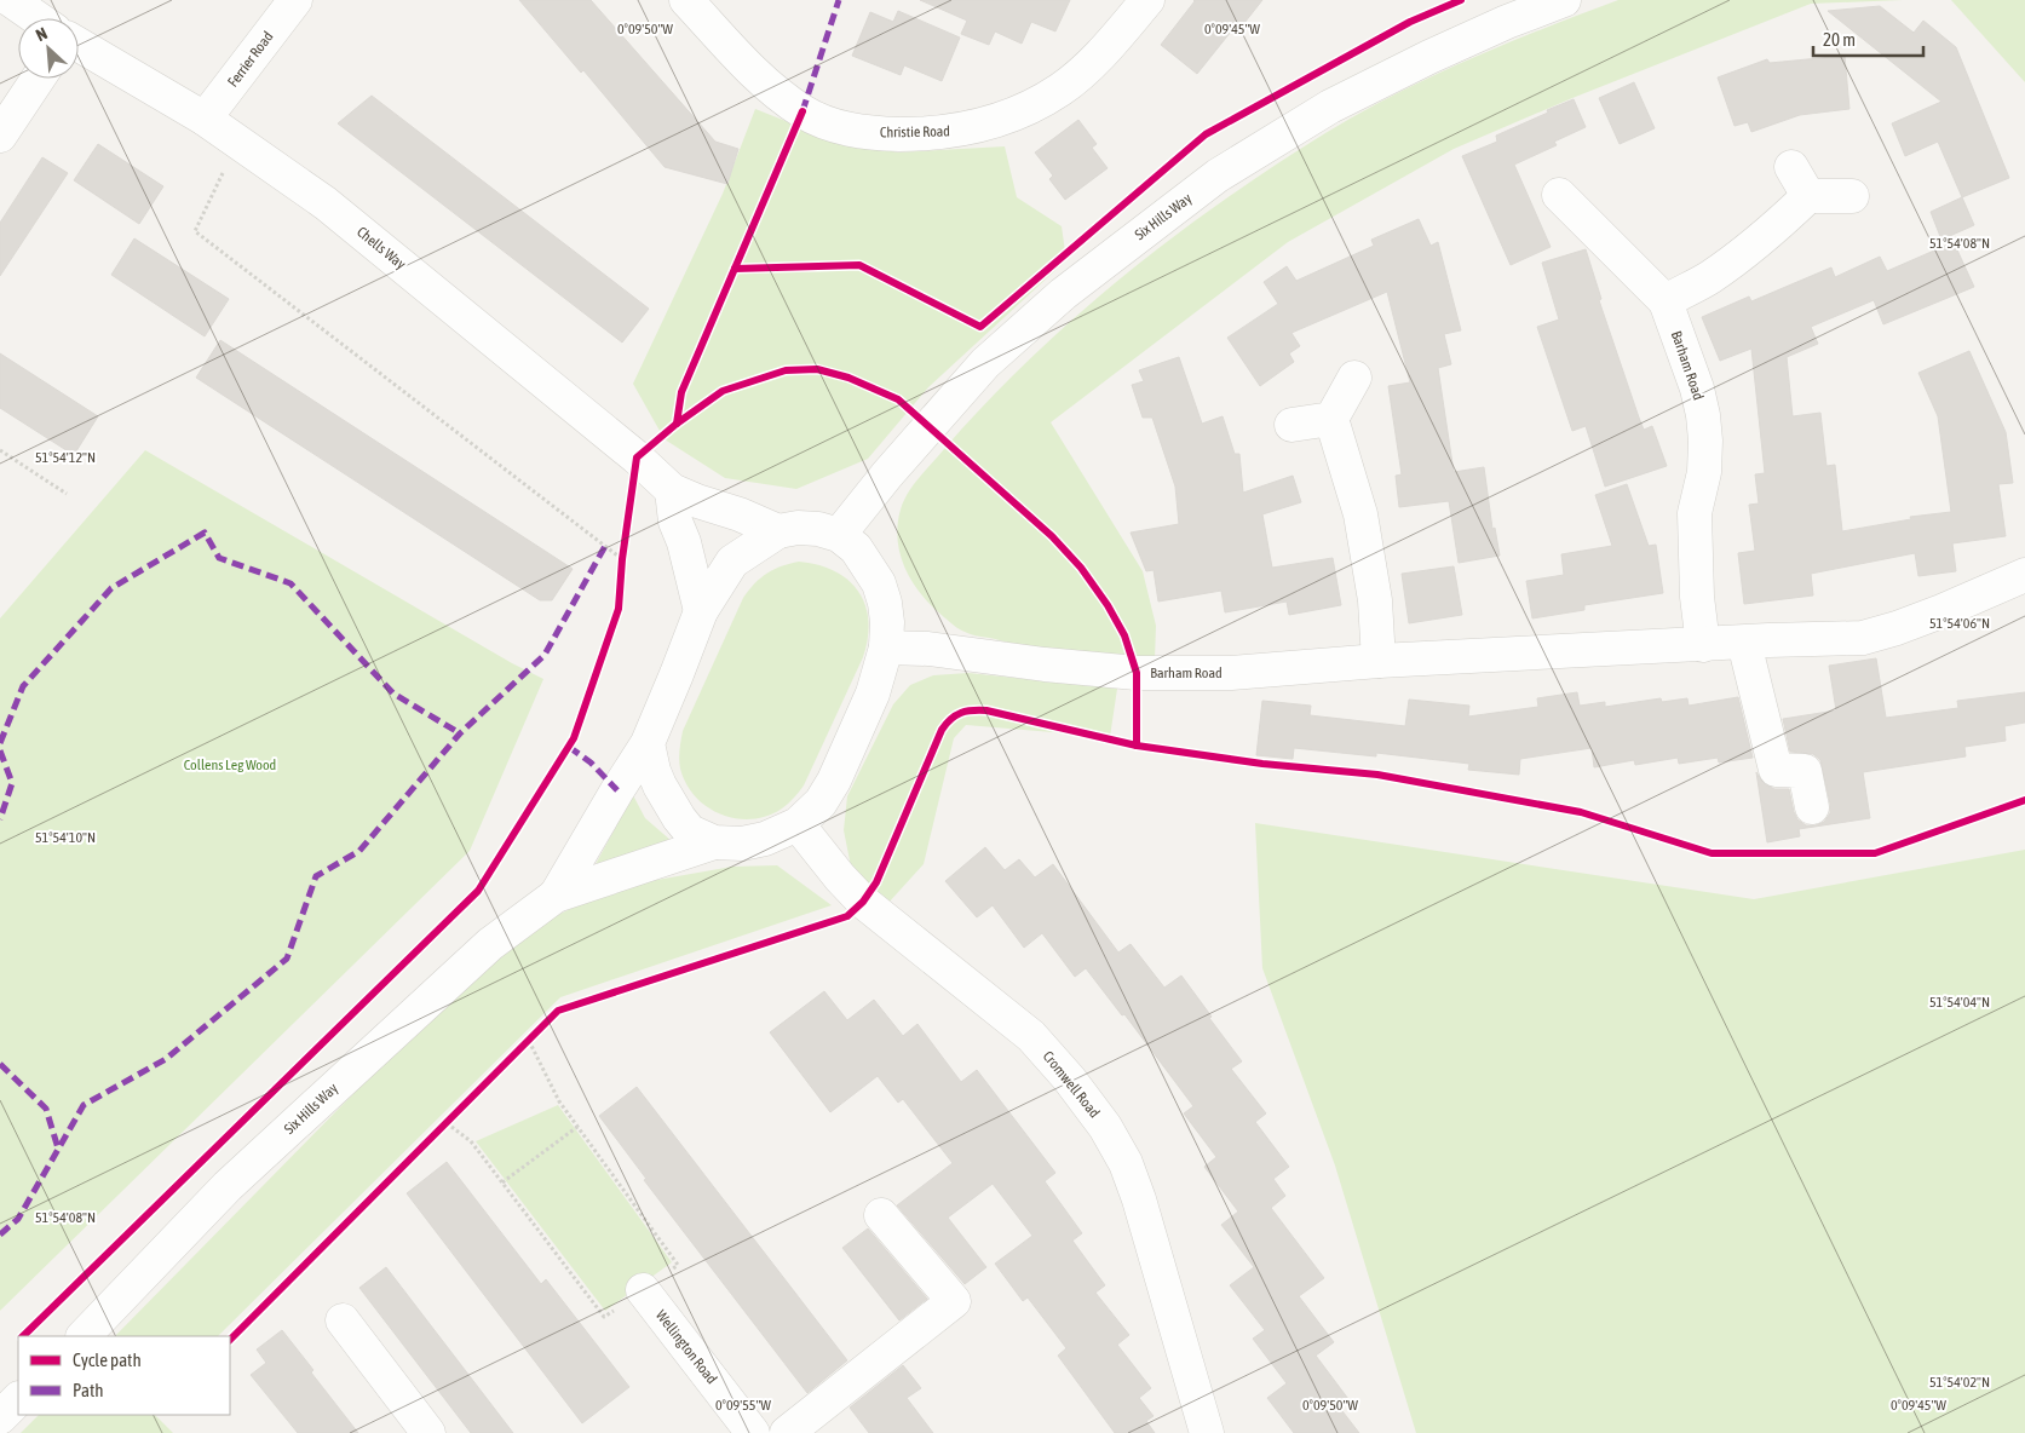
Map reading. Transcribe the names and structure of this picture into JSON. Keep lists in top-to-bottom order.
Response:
{
  "streets": {
    "street": [
      "Ferrier Road",
      "Christie Road",
      "Six Hills Way",
      "Chells Way",
      "Barham Road",
      "Cromwell Road",
      "Wellington Road"
    ]
  },
  "crossings": [
    ["Ferrier Road", "Chells Way"],
    ["Six Hills Way", "Chells Way"]
  ],
  "parks": ["Collens Leg Wood"],
  "legend": ["Cycle path", "Path"],
  "scale_bar": "20 m",
  "north": "top left",
  "coordinates": [
    "0°09'45\"W",
    "0°09'50\"W",
    "51°54'08\"N",
    "51°54'12\"N",
    "51°54'06\"N",
    "51°54'10\"N",
    "51°54'04\"N",
    "51°54'02\"N",
    "0°09'55\"W"
  ]
}
